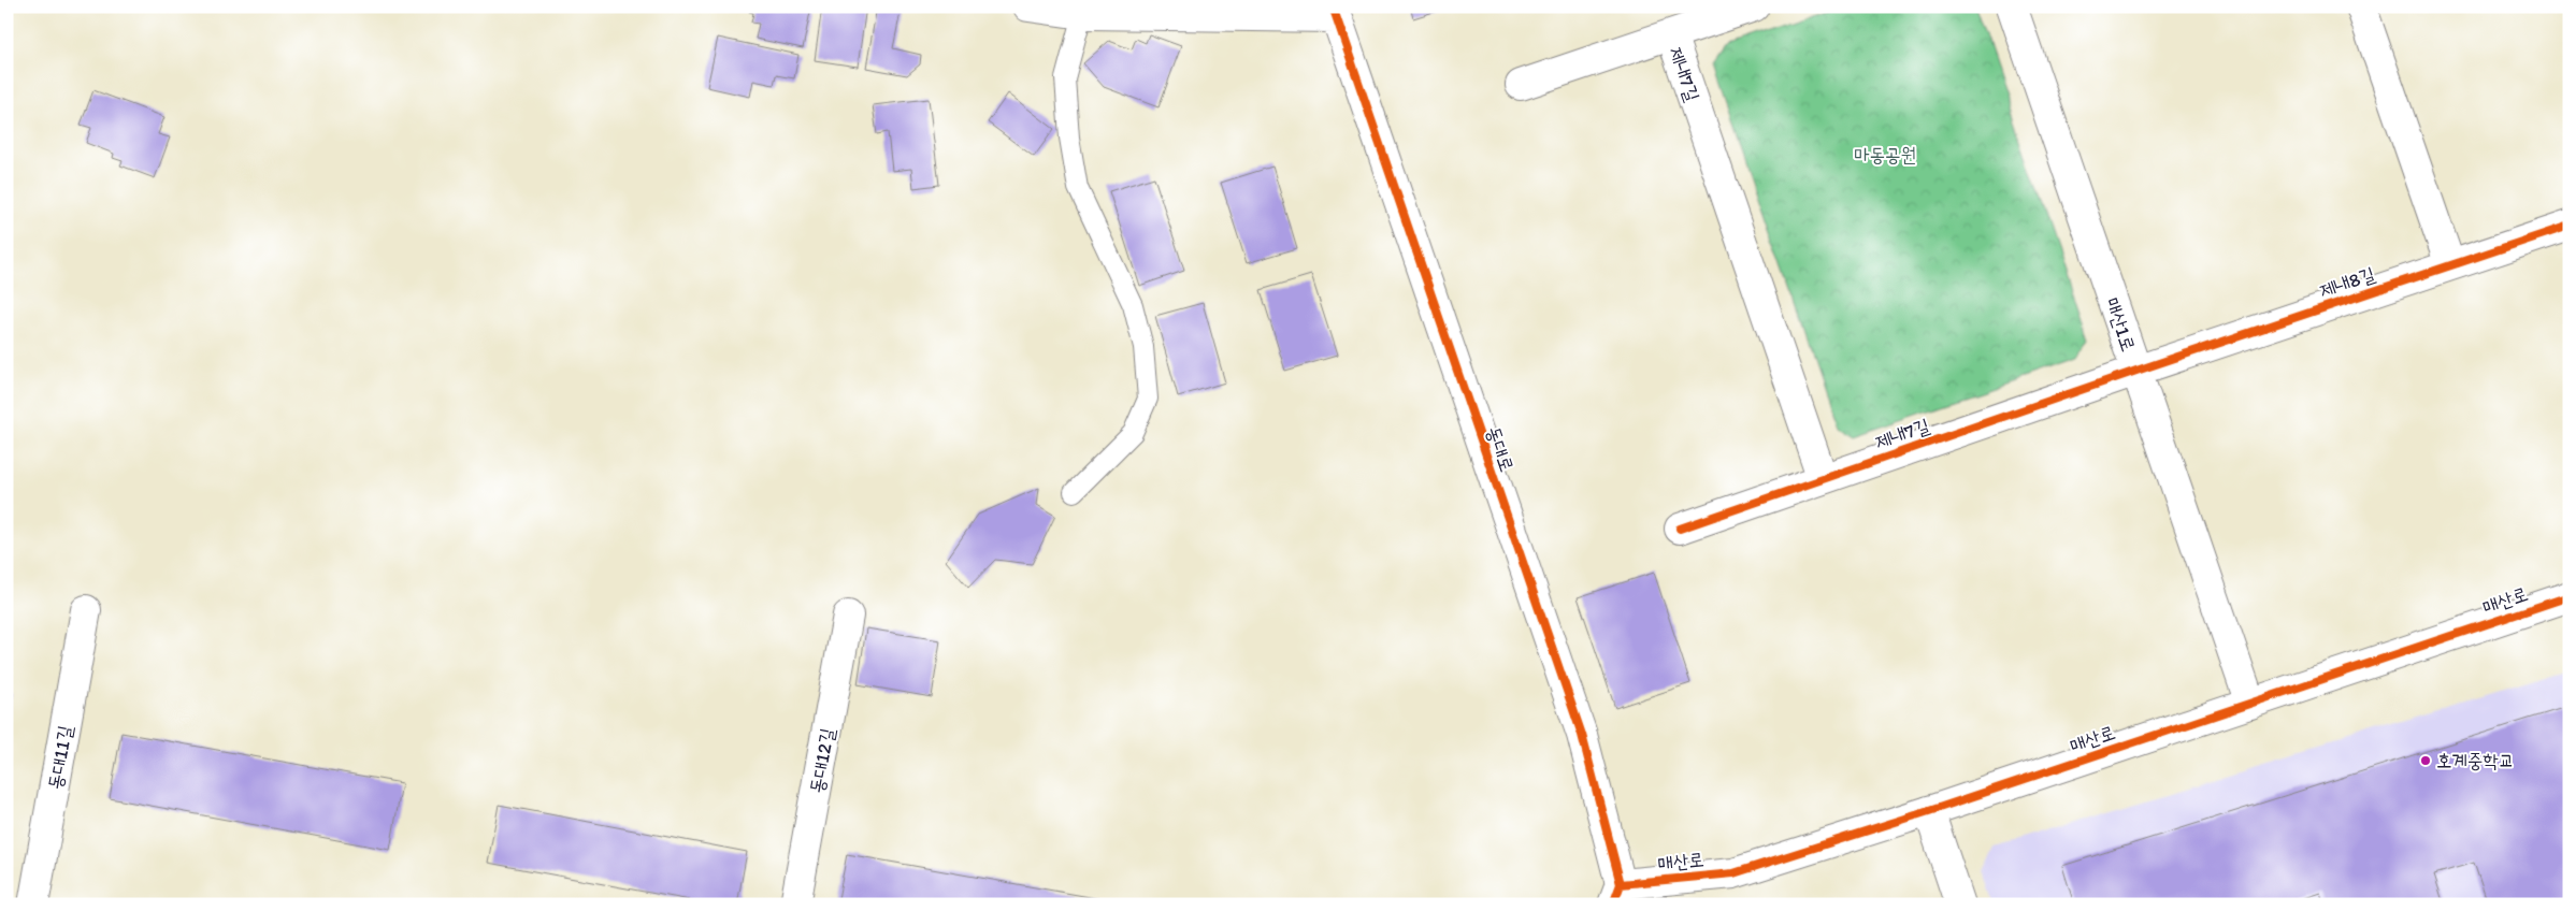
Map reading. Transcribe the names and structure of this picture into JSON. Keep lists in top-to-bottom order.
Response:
{
  "streets": {
    "street": [
      "제내7길",
      "제내8길",
      "매산1로",
      "동대로",
      "매산로",
      "동대11길",
      "동대12길"
    ]
  },
  "crossings": [
    ["제내7길", "제내8길"],
    ["제내7길", "매산1로"],
    ["제내8길", "매산1로"],
    ["매산1로", "매산로"],
    ["동대로", "매산로"]
  ],
  "parks": ["마동공원"],
  "places": ["호계중학교"]
}
